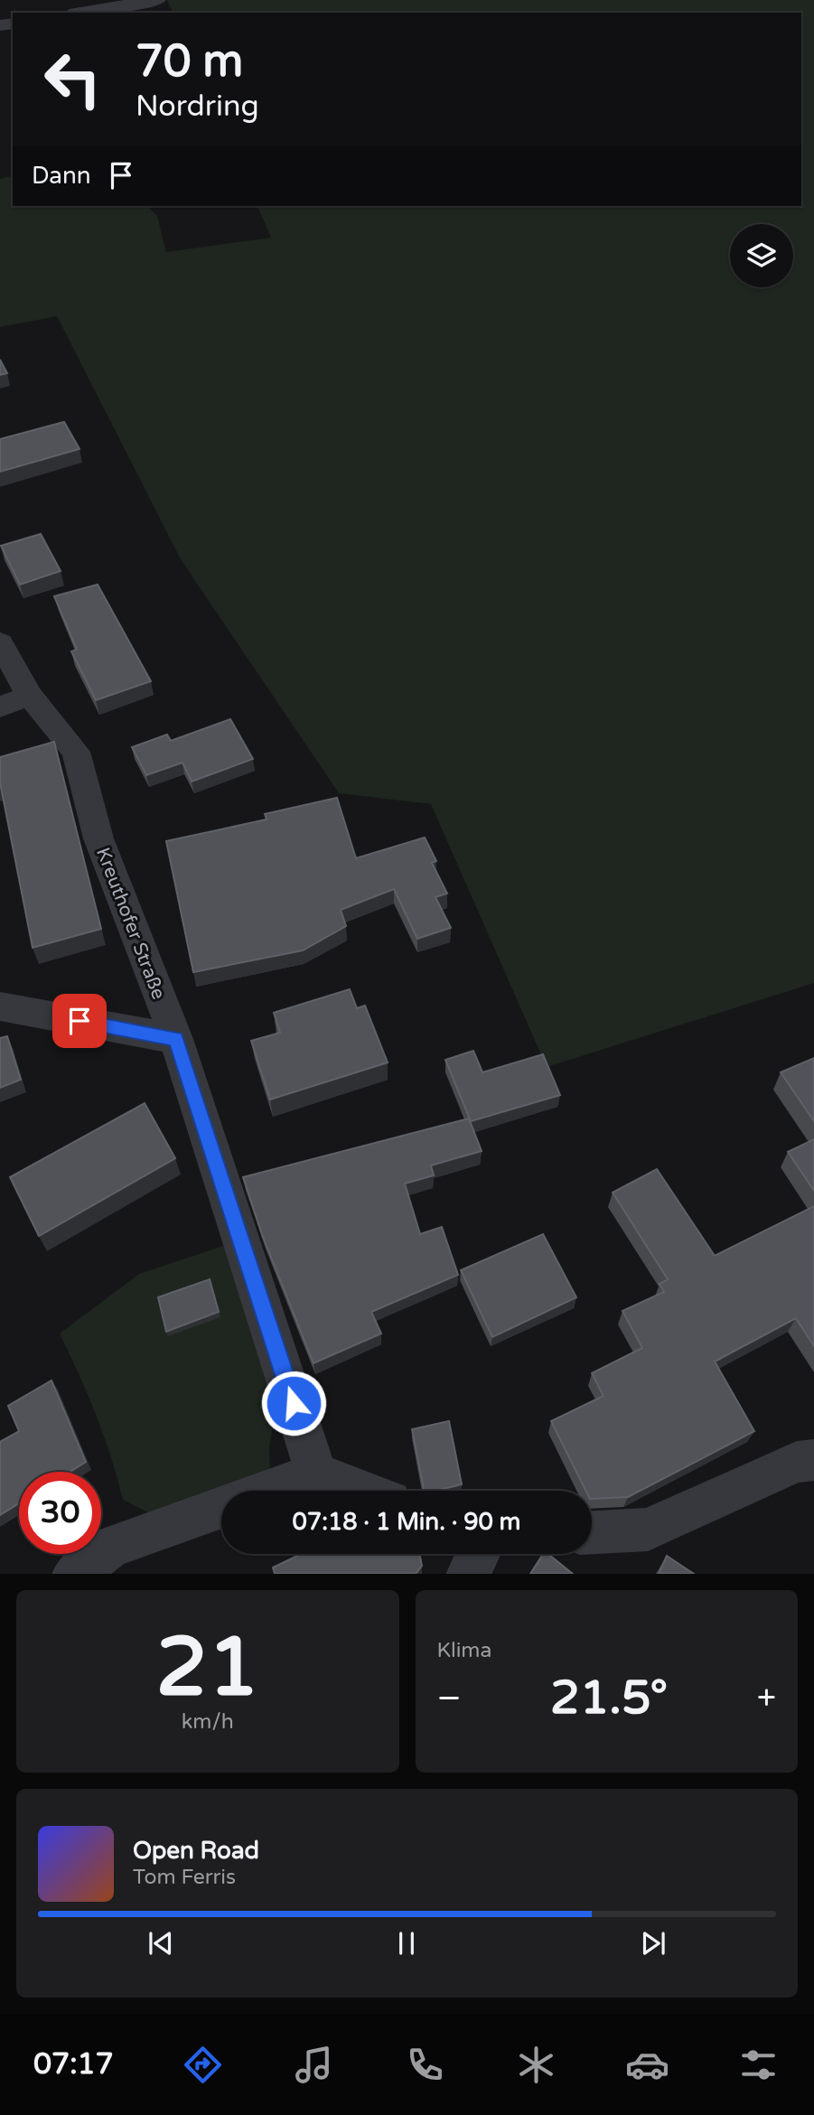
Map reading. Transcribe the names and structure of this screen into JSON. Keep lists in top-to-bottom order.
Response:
{
  "streets": {
    "street": ["Kreuthofer Straße"]
  },
  "page": {
    "turn": ["70 m", "Nordring"],
    "then": "Dann",
    "limit": "30",
    "trip": "07:18 · 1 Min. · 90 m",
    "tile": [
      ["21", "km/h"],
      "Klima"
    ],
    "heat": ["−", "21.5°", "+"],
    "song": ["Open Road", "Tom Ferris"],
    "tabs": "07:17"
  }
}
